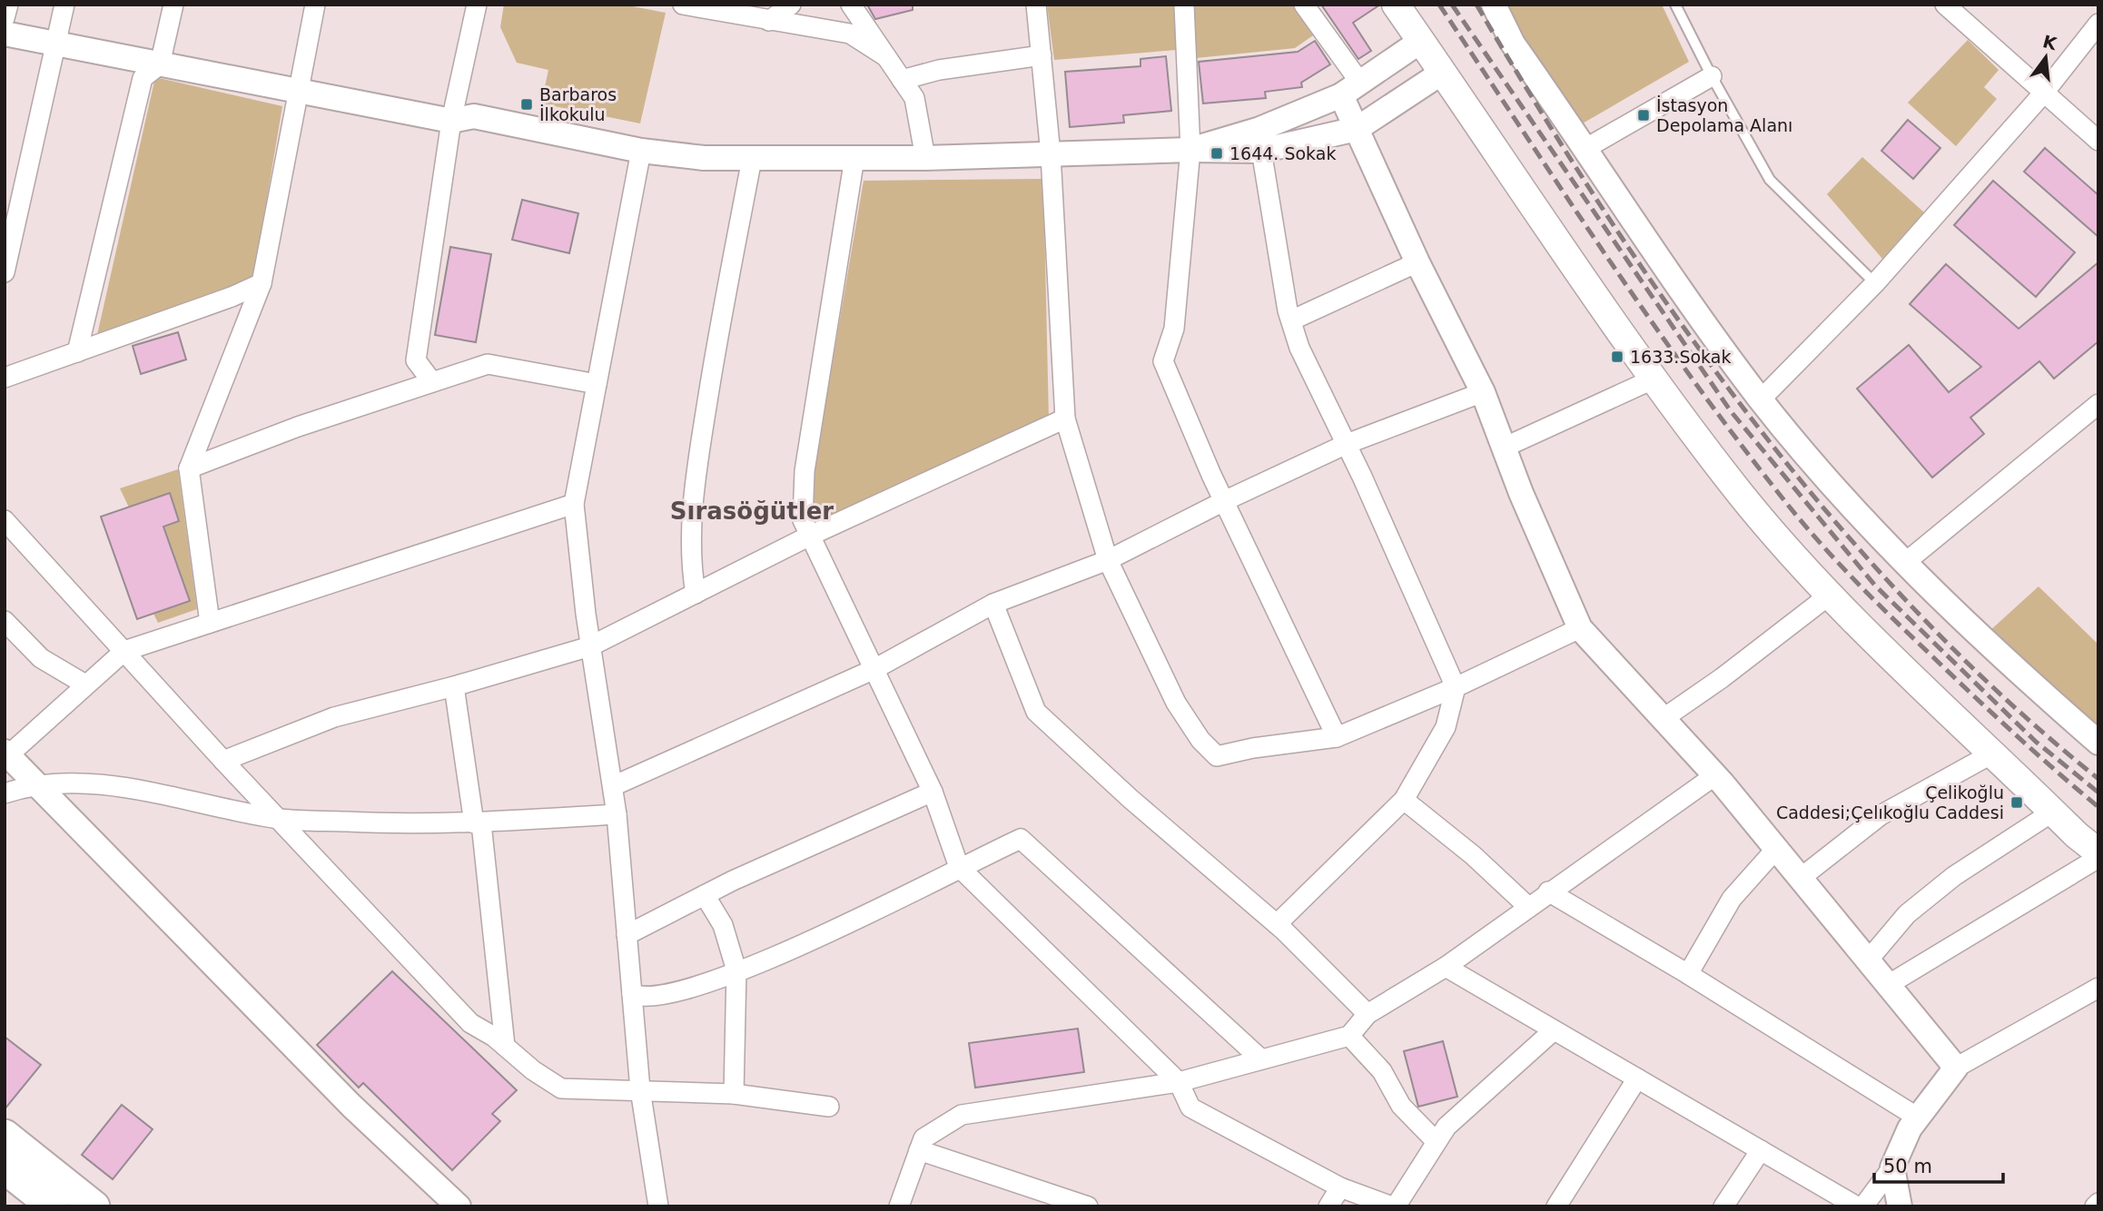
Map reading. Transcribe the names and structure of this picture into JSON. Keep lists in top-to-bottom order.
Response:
{
  "districts": ["Sırasöğütler"],
  "places": {
    "transit": [
      "Barbaros İlkokulu",
      "İstasyon Depolama Alanı",
      "1644. Sokak",
      "1633.Sokak",
      "Çelikoğlu Caddesi;Çelıkoğlu Caddesi"
    ]
  },
  "scale_bar": "50 m",
  "north": "top"
}
